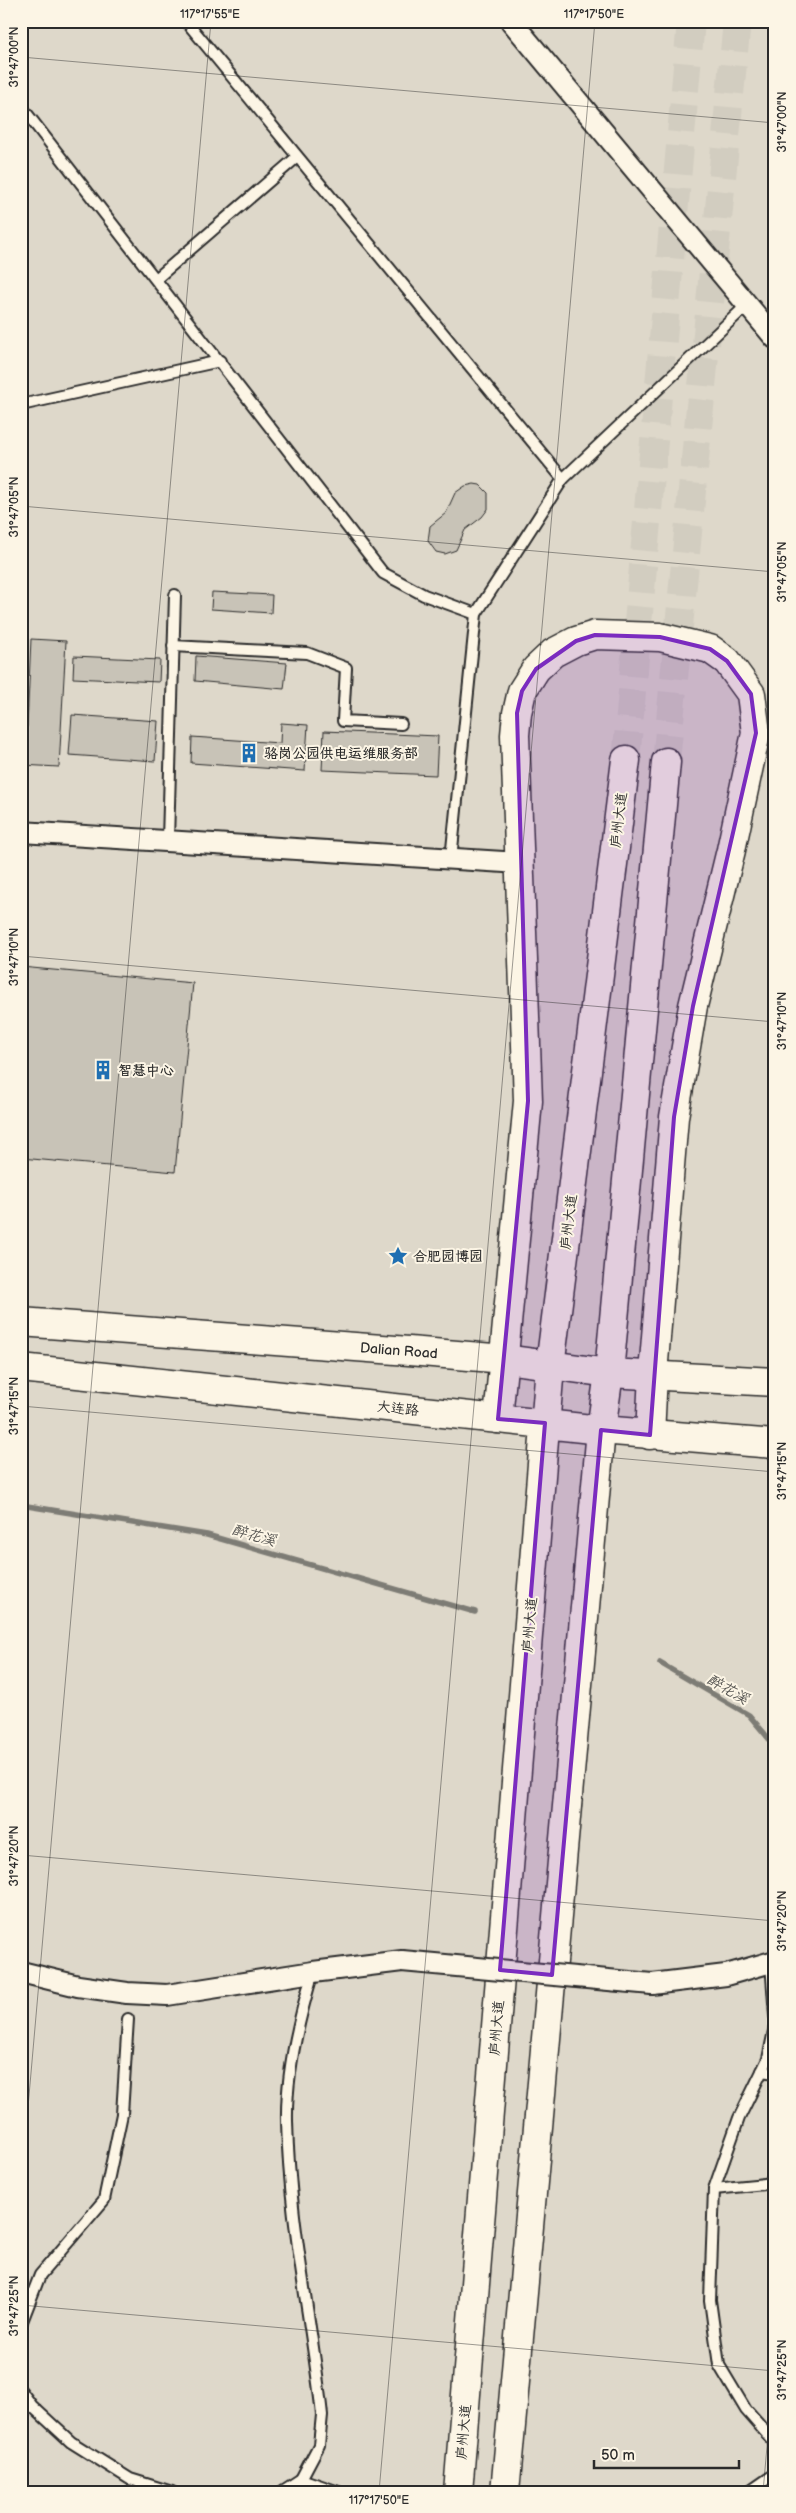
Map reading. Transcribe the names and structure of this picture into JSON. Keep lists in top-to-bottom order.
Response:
{
  "streets": {
    "main road": ["庐州大道", "Dalian Road", "大连路"]
  },
  "crossings": [
    ["庐州大道", "Dalian Road"],
    ["庐州大道", "大连路"]
  ],
  "water": ["醉花溪"],
  "places": {
    "building": ["骆岗公园供电运维服务部", "智慧中心"],
    "place": ["合肥园博园"]
  },
  "scale_bar": "50 m",
  "coordinates": [
    "117°17'55\"E",
    "117°17'50\"E",
    "31°47'00\"N",
    "31°47'05\"N",
    "31°47'10\"N",
    "31°47'15\"N",
    "31°47'20\"N",
    "31°47'25\"N"
  ]
}
